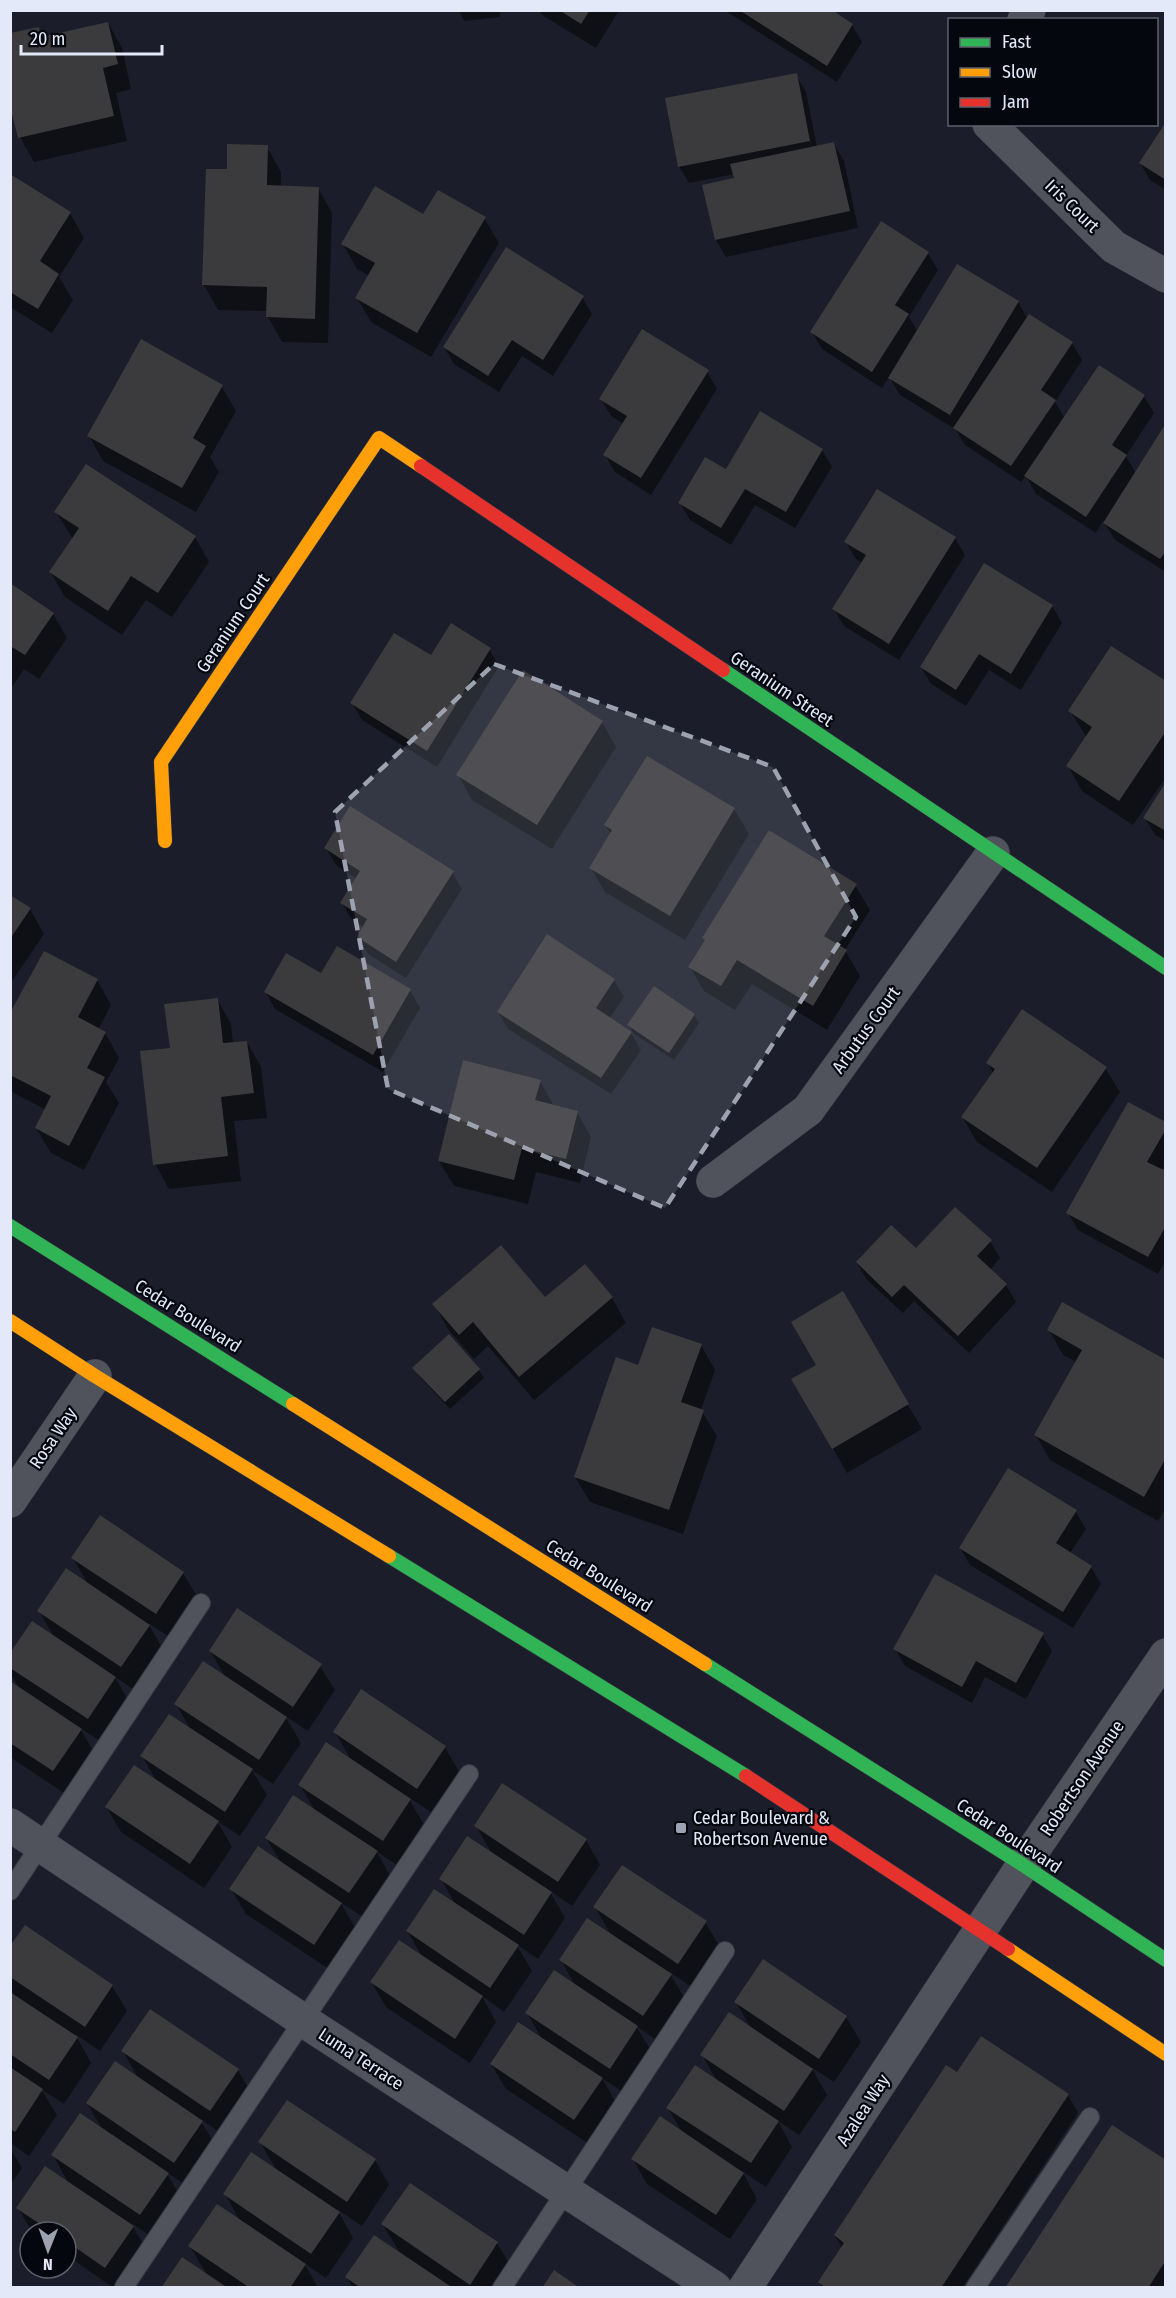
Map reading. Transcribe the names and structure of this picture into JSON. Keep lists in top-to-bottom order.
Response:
{
  "streets": {
    "main road": ["Geranium Court", "Geranium Street", "Cedar Boulevard"],
    "street": [
      "Iris Court",
      "Arbutus Court",
      "Rosa Way",
      "Robertson Avenue",
      "Luma Terrace",
      "Azalea Way"
    ]
  },
  "crossings": [
    ["Geranium Court", "Geranium Street"],
    ["Geranium Street", "Arbutus Court"],
    ["Cedar Boulevard", "Robertson Avenue"],
    ["Robertson Avenue", "Azalea Way"]
  ],
  "places": {
    "transit": ["Cedar Boulevard & Robertson Avenue"]
  },
  "legend": ["Fast", "Slow", "Jam"],
  "scale_bar": "20 m",
  "north": "bottom"
}
